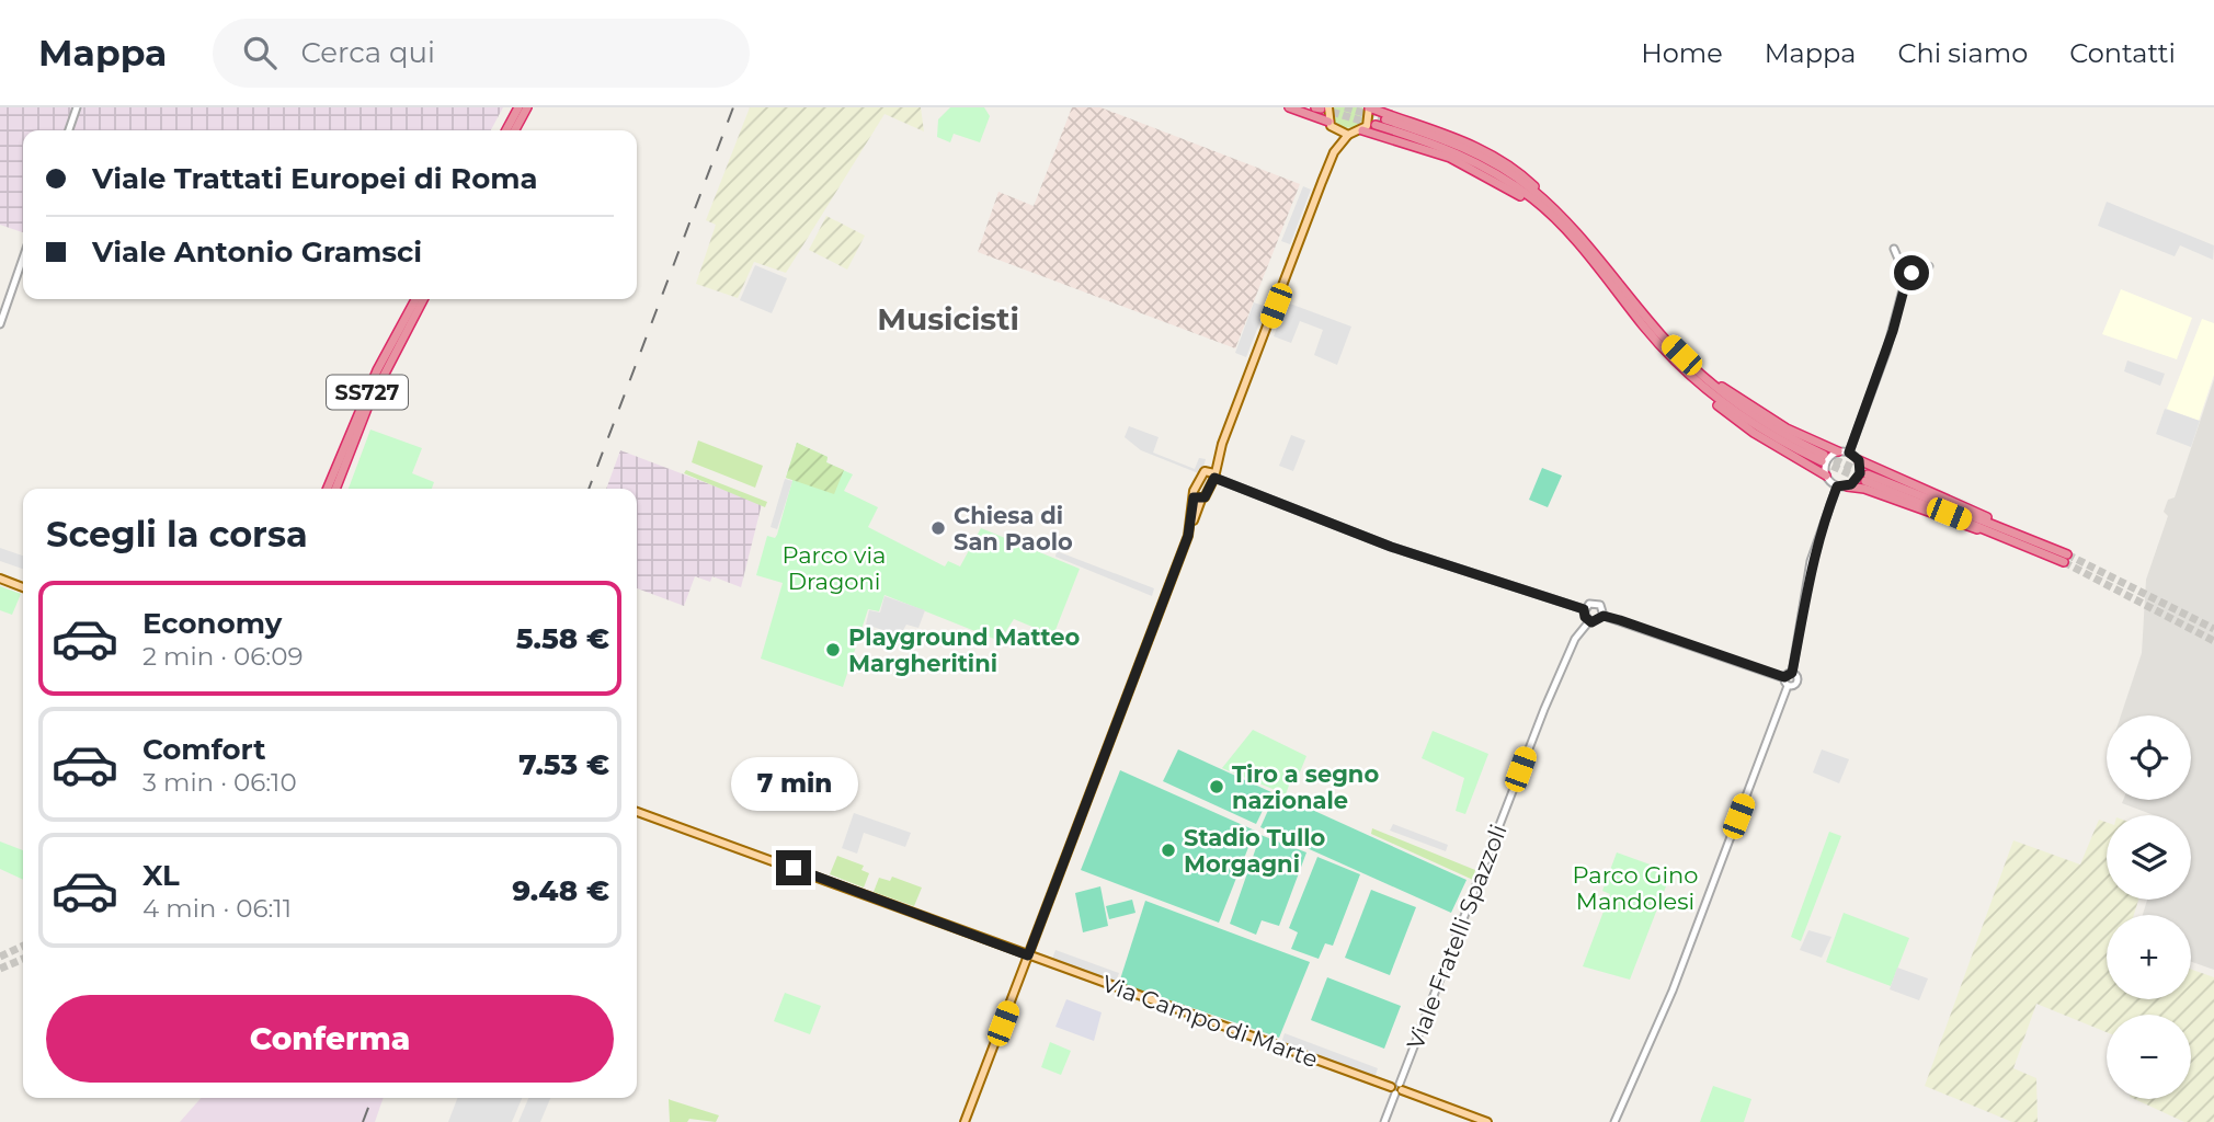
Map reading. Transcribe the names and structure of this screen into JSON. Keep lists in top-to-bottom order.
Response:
{
  "streets": {
    "highway": ["SS727"],
    "main road": ["Via Campo di Marte"],
    "street": ["Viale Fratelli Spazzoli"]
  },
  "crossings": [
    ["Viale Fratelli Spazzoli", "Via Campo di Marte"]
  ],
  "districts": ["Musicisti"],
  "parks": ["Parco via Dragoni", "Parco Gino Mandolesi"],
  "places": [
    "Chiesa di San Paolo",
    "Playground Matteo Margheritini",
    "Tiro a segno nazionale",
    "Stadio Tullo Morgagni"
  ],
  "page": {
    "header": "Mappa",
    "search": "Cerca qui",
    "nav": [
      "Home",
      "Mappa",
      "Chi siamo",
      "Contatti"
    ],
    "banner": ["Viale Trattati Europei di Roma", "Viale Antonio Gramsci"],
    "heading": "Scegli la corsa",
    "list": [
      {
        "name": "Economy",
        "note": "2 min · 06:09",
        "value": "5.58 €"
      },
      {
        "name": "Comfort",
        "note": "3 min · 06:10",
        "value": "7.53 €"
      },
      {
        "name": "XL",
        "note": "4 min · 06:11",
        "value": "9.48 €"
      }
    ],
    "map_buttons": ["+", "−"],
    "bubble": "7 min",
    "buttons": "Conferma"
  }
}
